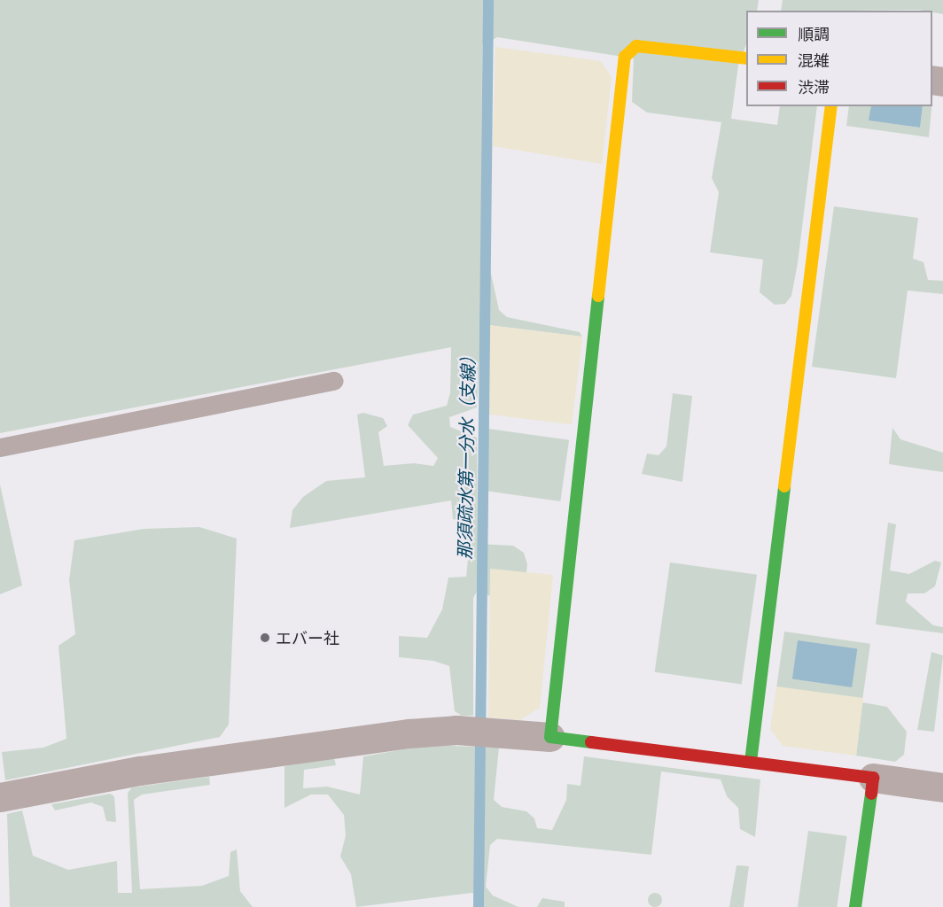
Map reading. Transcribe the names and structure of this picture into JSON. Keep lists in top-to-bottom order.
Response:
{
  "water": ["那須疏水第一分水（支線）"],
  "places": ["エバー社"],
  "legend": ["順調", "混雑", "渋滞"]
}
